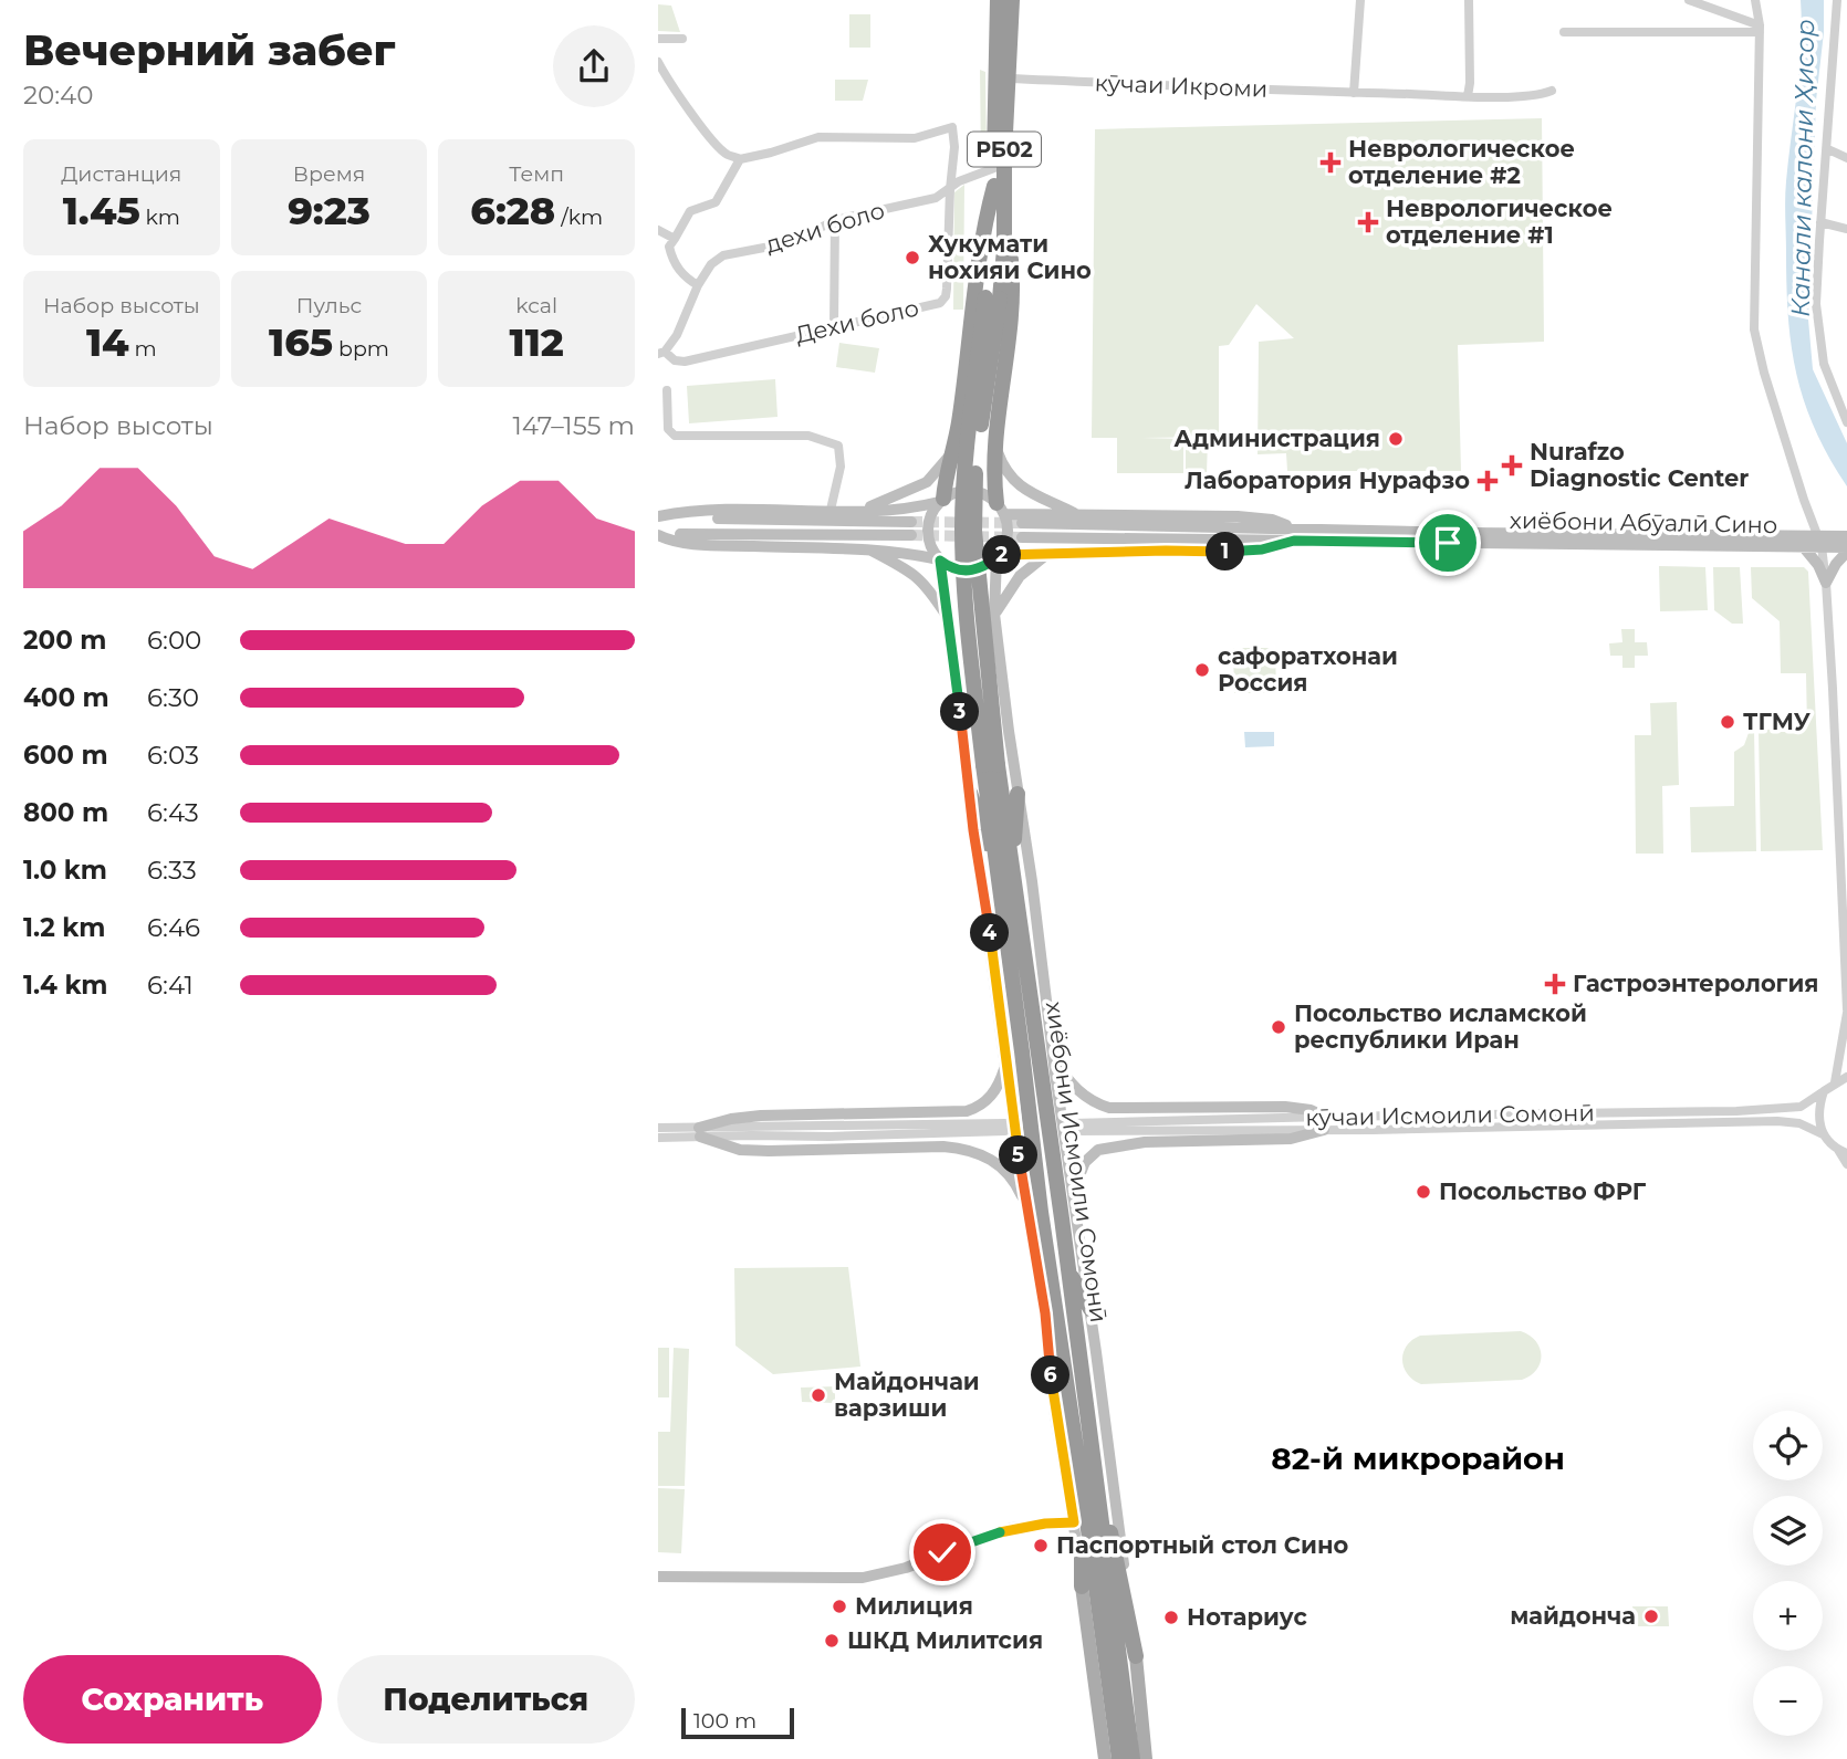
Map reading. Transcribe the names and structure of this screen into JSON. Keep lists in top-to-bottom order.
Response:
{
  "streets": {
    "highway": ["РБ02", "хиёбони Исмоили Сомонӣ"],
    "main road": ["хиёбони Абӯалӣ Сино"],
    "street": [
      "кӯчаи Икроми",
      "дехи боло",
      "Дехи боло",
      "кӯчаи Исмоили Сомонӣ"
    ]
  },
  "crossings": [
    ["кӯчаи Икроми", "хиёбони Исмоили Сомонӣ"],
    ["РБ02", "хиёбони Исмоили Сомонӣ"],
    ["дехи боло", "Дехи боло"],
    ["дехи боло", "хиёбони Исмоили Сомонӣ"]
  ],
  "districts": ["82-й микрорайон"],
  "water": ["Канали калони Ҳисор"],
  "places": {
    "health": [
      "Неврологическое отделение #2",
      "Неврологическое отделение #1",
      "Nurafzo Diagnostic Center",
      "Лаборатория Нурафзо",
      "Гастроэнтерология"
    ],
    "other": [
      "Хукумати нохияи Сино",
      "Администрация",
      "сафоратхонаи Россия",
      "ТГМУ",
      "Посольство исламской республики Иран",
      "Посольство ФРГ",
      "Майдончаи варзиши",
      "Паспортный стол Сино",
      "Милиция",
      "майдонча",
      "Нотариус",
      "ШКД Милитсия"
    ]
  },
  "scale_bar": "100 m",
  "page": {
    "heading": ["Вечерний забег", "20:40"],
    "stats": [
      ["Дистанция", "1.45 km"],
      ["Время", "9:23"],
      ["Темп", "6:28 /km"],
      ["Набор высоты", "14 m"],
      ["Пульс", "165 bpm"],
      ["kcal", "112"]
    ],
    "chart": ["Набор высоты", "147–155 m"],
    "pins": [
      "1",
      "2",
      "3",
      "4",
      "5",
      "6"
    ],
    "list": [
      {
        "name": "200 m",
        "note": "6:00"
      },
      {
        "name": "400 m",
        "note": "6:30"
      },
      {
        "name": "600 m",
        "note": "6:03"
      },
      {
        "name": "800 m",
        "note": "6:43"
      },
      {
        "name": "1.0 km",
        "note": "6:33"
      },
      {
        "name": "1.2 km",
        "note": "6:46"
      },
      {
        "name": "1.4 km",
        "note": "6:41"
      }
    ],
    "map_buttons": ["+", "−"],
    "buttons": ["Сохранить", "Поделиться"],
    "scale": "100 m"
  }
}
